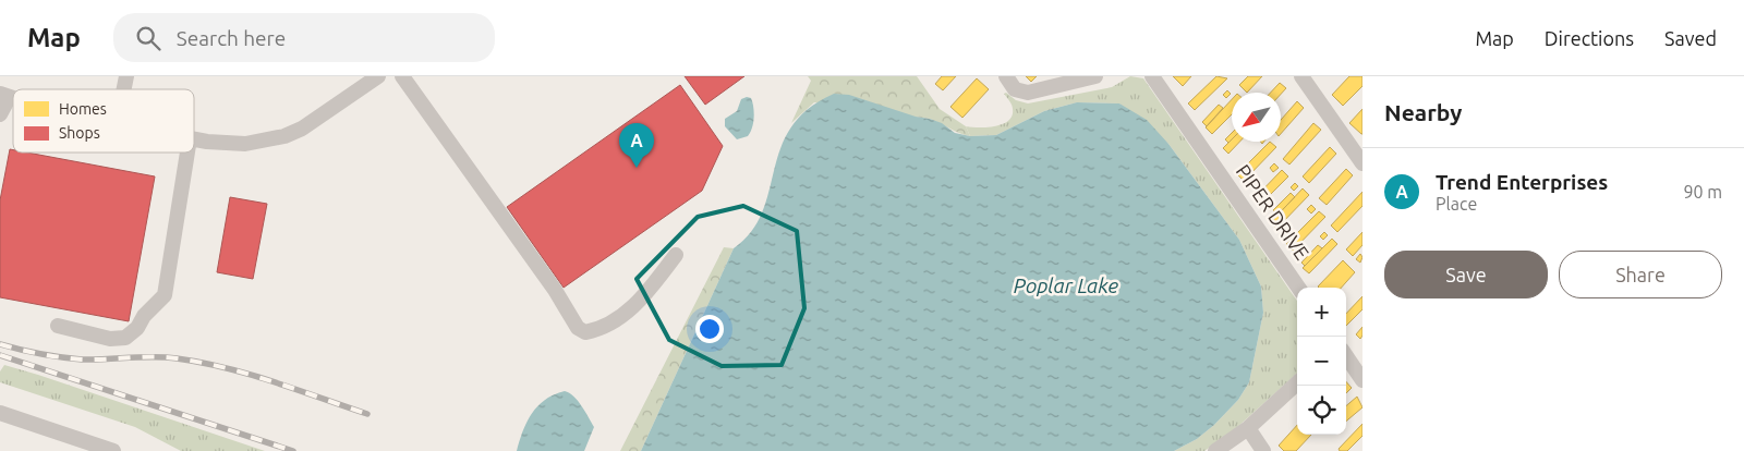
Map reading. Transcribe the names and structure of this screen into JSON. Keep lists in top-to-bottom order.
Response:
{
  "streets": {
    "street": ["PIPER DRIVE"]
  },
  "water": ["Poplar Lake"],
  "legend": ["Homes", "Shops"],
  "north": "bottom left",
  "page": {
    "header": "Map",
    "search": "Search here",
    "nav": ["Map", "Directions", "Saved"],
    "heading": "Nearby",
    "pins": "A",
    "list": [
      {
        "mark": "A",
        "name": "Trend Enterprises",
        "note": "Place",
        "value": "90 m"
      }
    ],
    "buttons": ["Save", "Share"],
    "map_buttons": ["+", "−"]
  }
}
